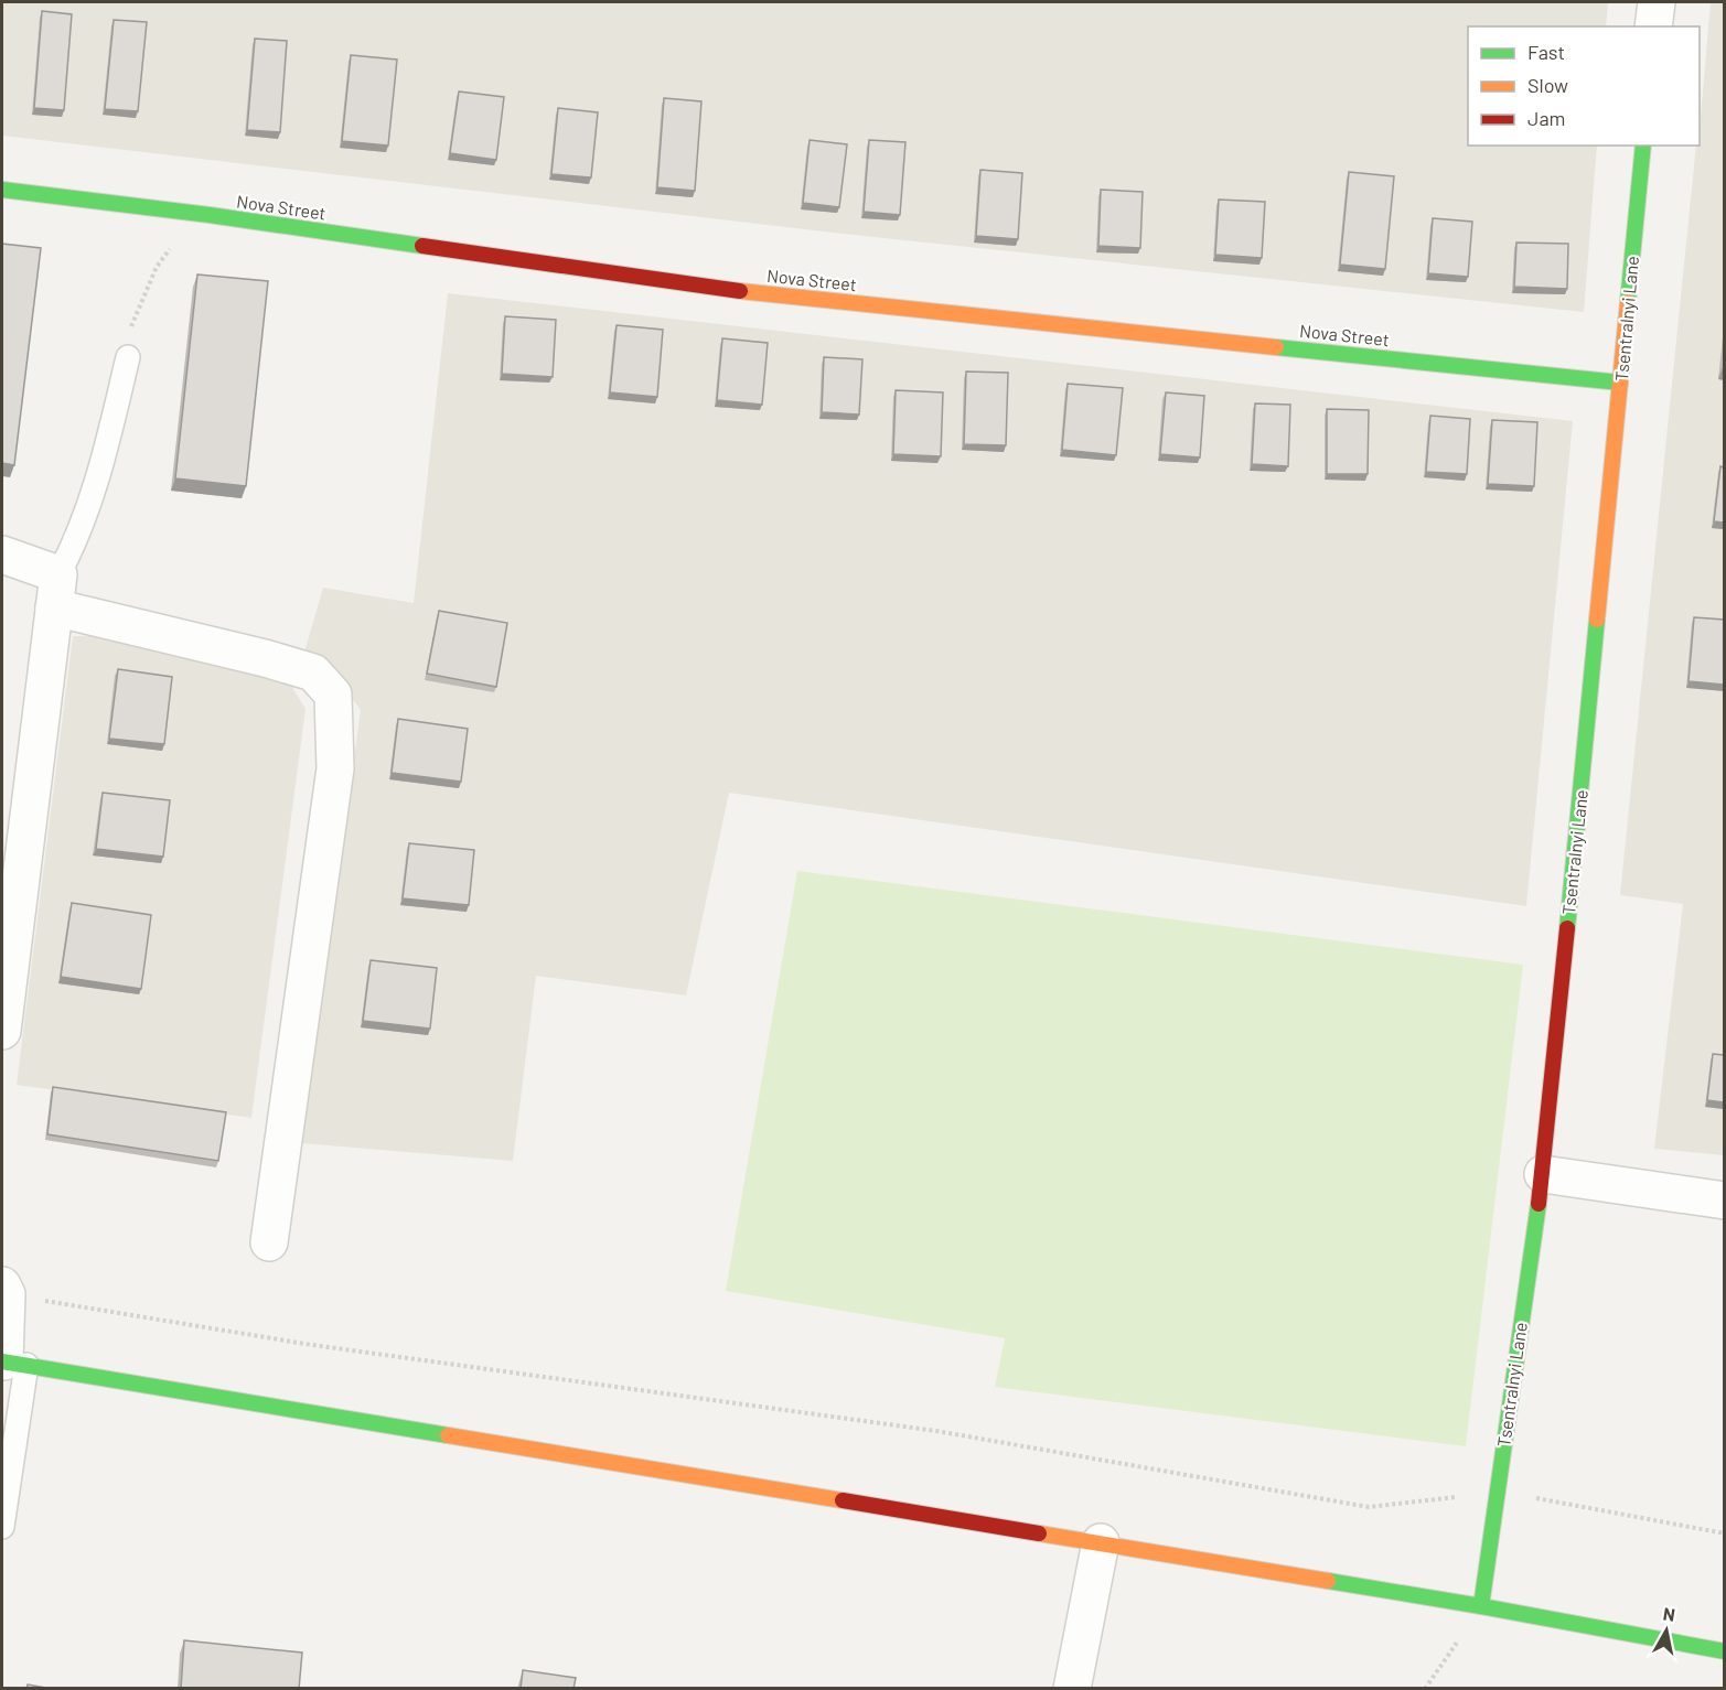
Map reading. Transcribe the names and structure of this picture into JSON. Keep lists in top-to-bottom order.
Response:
{
  "streets": {
    "street": ["Nova Street", "Tsentralnyi Lane"]
  },
  "crossings": [
    ["Nova Street", "Tsentralnyi Lane"]
  ],
  "legend": ["Fast", "Slow", "Jam"],
  "north": "top"
}
